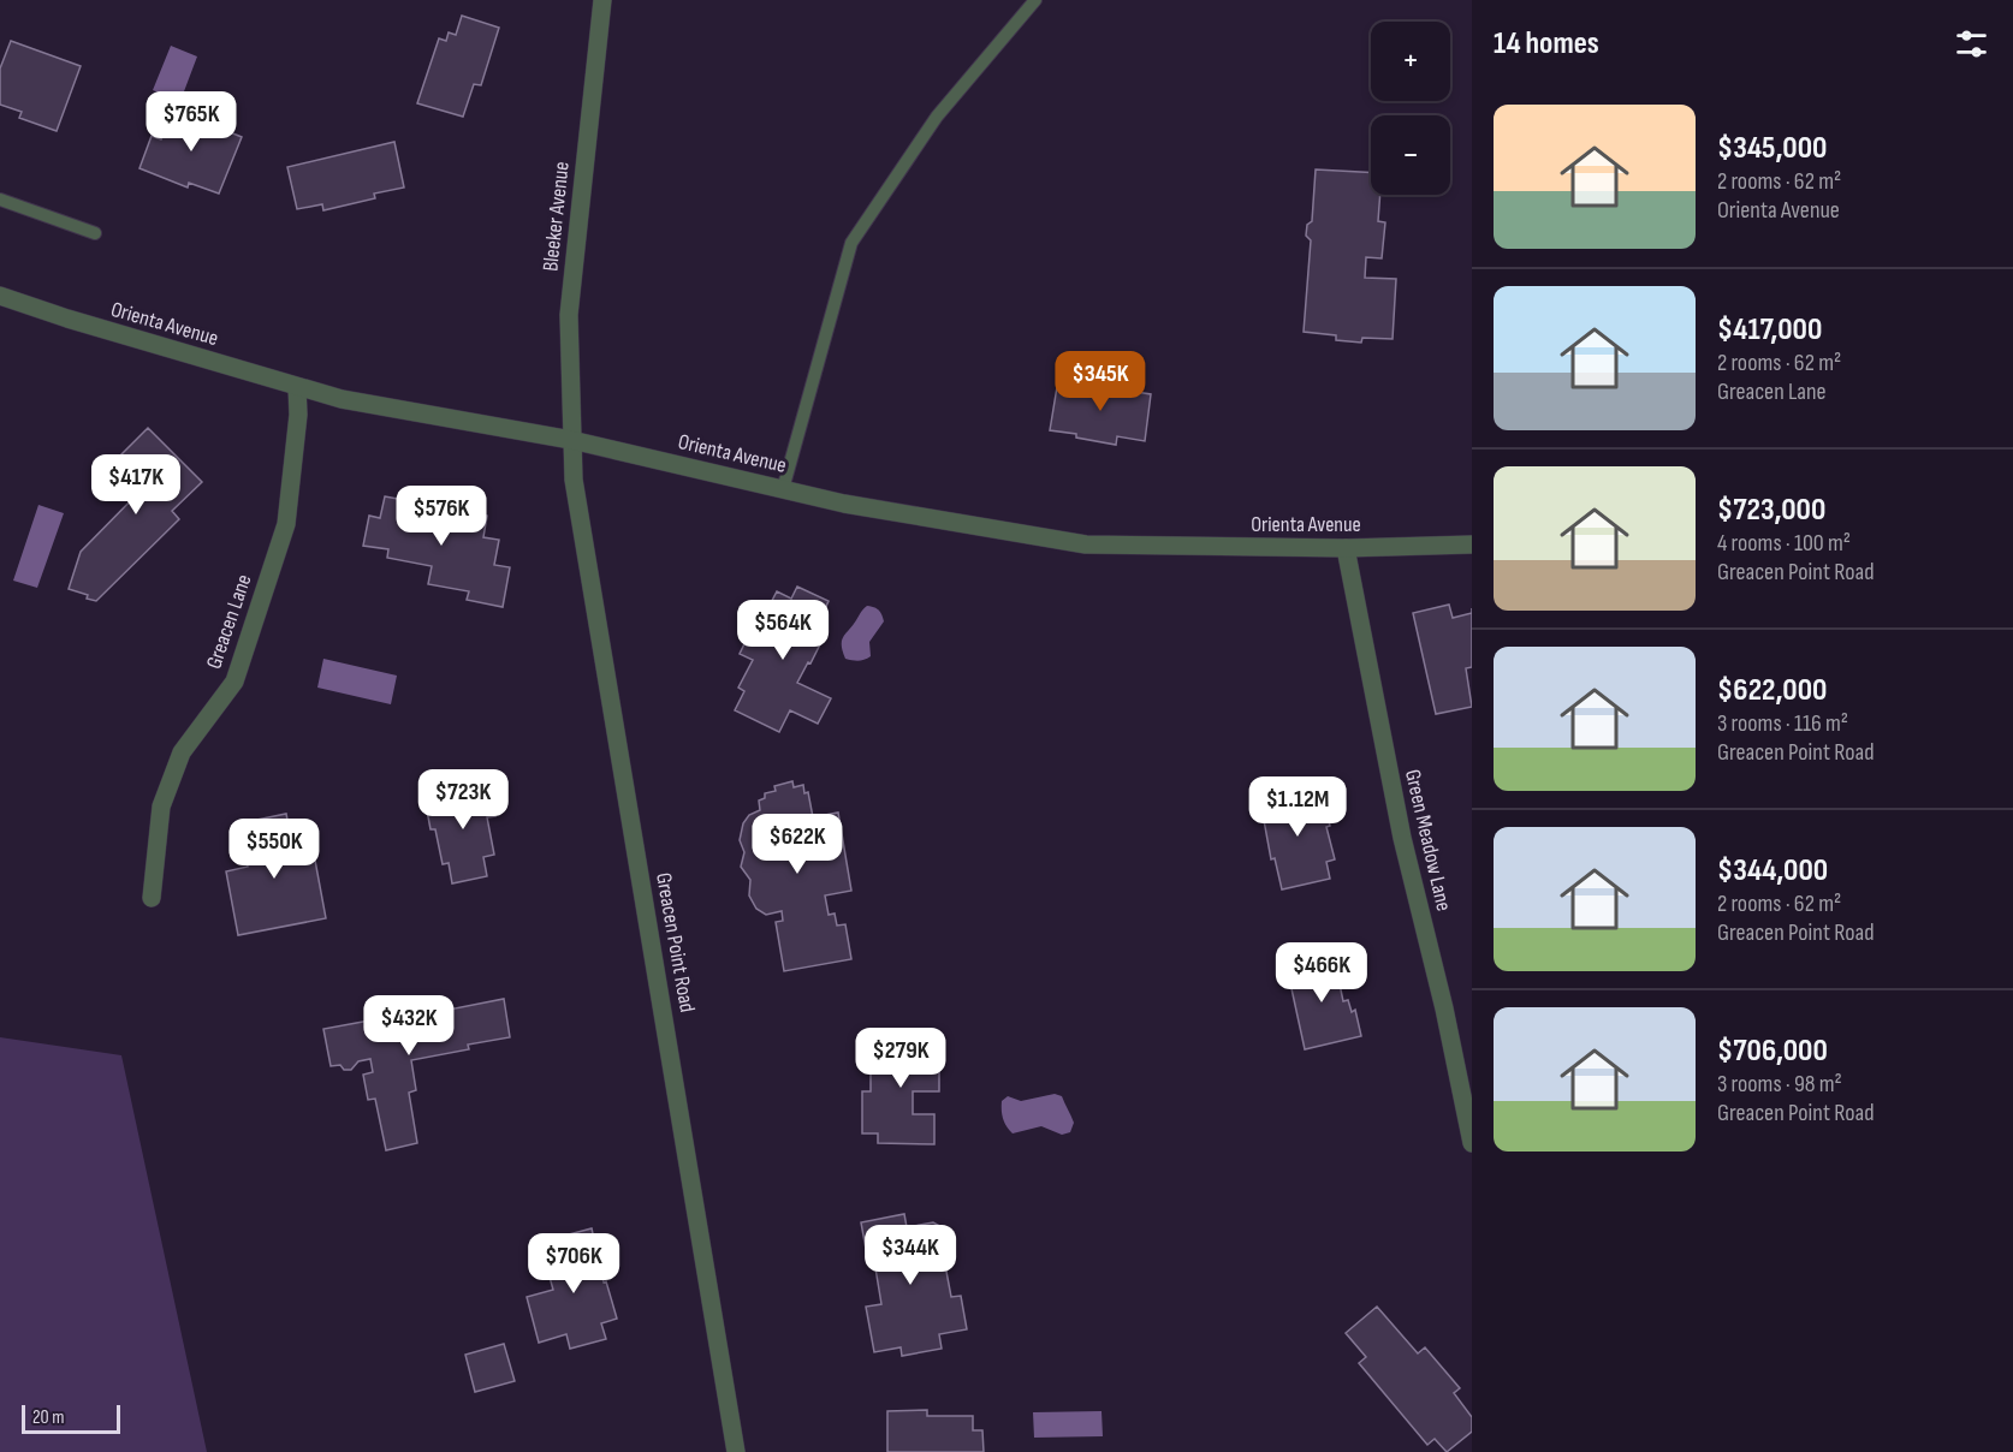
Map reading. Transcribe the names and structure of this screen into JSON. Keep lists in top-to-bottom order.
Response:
{
  "streets": {
    "street": [
      "Bleeker Avenue",
      "Orienta Avenue",
      "Greacen Lane",
      "Green Meadow Lane",
      "Greacen Point Road"
    ]
  },
  "crossings": [
    ["Bleeker Avenue", "Orienta Avenue"],
    ["Bleeker Avenue", "Greacen Point Road"],
    ["Orienta Avenue", "Greacen Lane"],
    ["Orienta Avenue", "Green Meadow Lane"],
    ["Orienta Avenue", "Greacen Point Road"]
  ],
  "scale_bar": "20 m",
  "page": {
    "heading": "14 homes",
    "map_buttons": ["+", "−"],
    "list": [
      {
        "name": "$345,000",
        "note": "2 rooms · 62 m² · Orienta Avenue"
      },
      {
        "name": "$417,000",
        "note": "2 rooms · 62 m² · Greacen Lane"
      },
      {
        "name": "$723,000",
        "note": "4 rooms · 100 m² · Greacen Point Road"
      },
      {
        "name": "$622,000",
        "note": "3 rooms · 116 m² · Greacen Point Road"
      },
      {
        "name": "$344,000",
        "note": "2 rooms · 62 m² · Greacen Point Road"
      },
      {
        "name": "$706,000",
        "note": "3 rooms · 98 m² · Greacen Point Road"
      }
    ],
    "price": [
      "$765K",
      "$345K",
      "$417K",
      "$576K",
      "$564K",
      "$723K",
      "$1.12M",
      "$622K",
      "$550K",
      "$466K",
      "$432K",
      "$279K",
      "$344K",
      "$706K"
    ],
    "scale": "20 m"
  }
}
